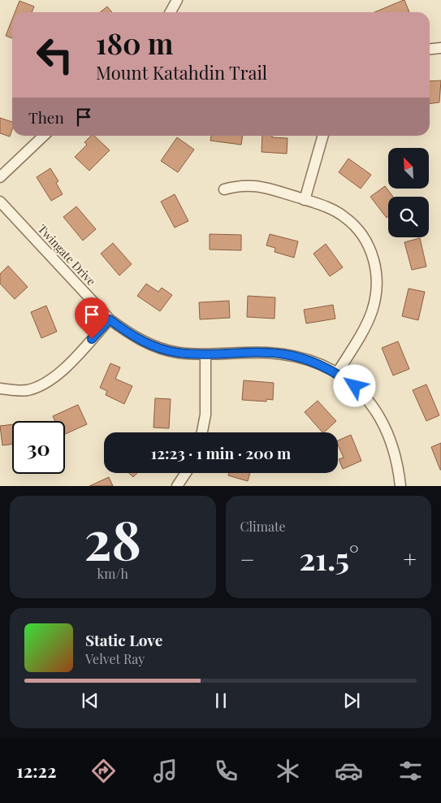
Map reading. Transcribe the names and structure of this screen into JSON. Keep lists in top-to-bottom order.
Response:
{
  "streets": {
    "street": ["Twingate Drive"]
  },
  "north": "top left",
  "page": {
    "turn": ["180 m", "Mount Katahdin Trail"],
    "then": "Then",
    "limit": "30",
    "trip": "12:23 · 1 min · 200 m",
    "tile": [
      ["28", "km/h"],
      "Climate"
    ],
    "heat": ["−", "21.5°", "+"],
    "song": ["Static Love", "Velvet Ray"],
    "tabs": "12:22"
  }
}
